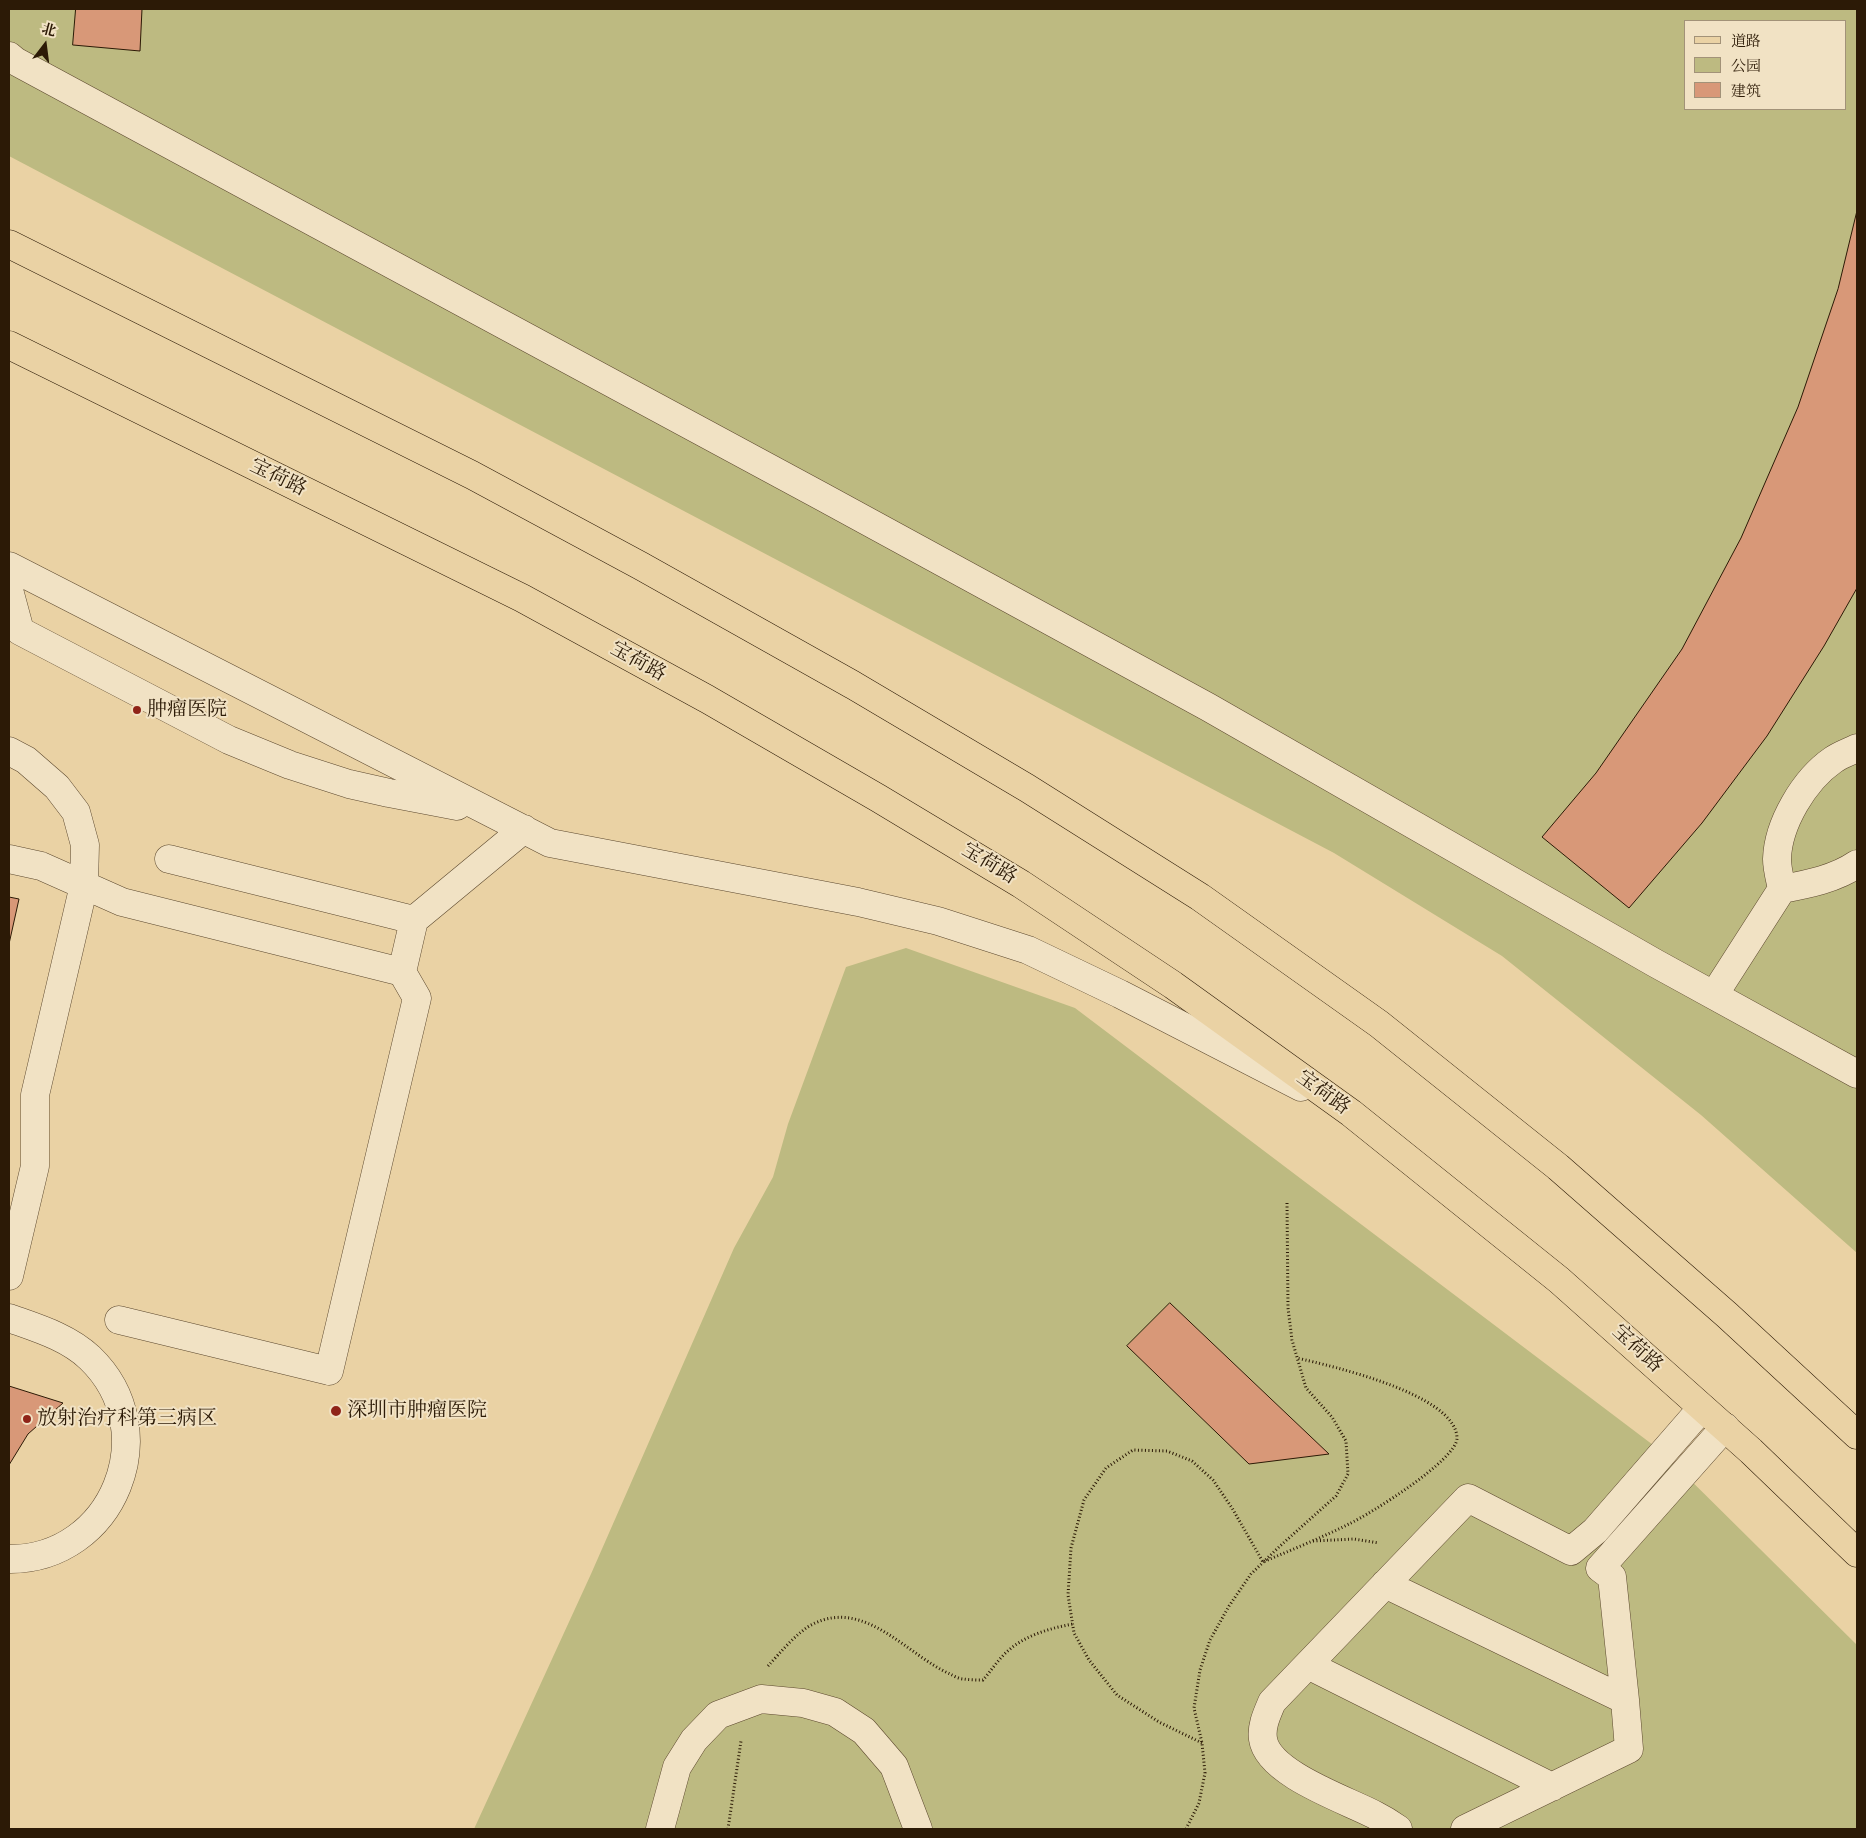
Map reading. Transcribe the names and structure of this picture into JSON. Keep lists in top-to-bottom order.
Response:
{
  "streets": {
    "main road": ["宝荷路"]
  },
  "places": ["肿瘤医院", "深圳市肿瘤医院", "放射治疗科第三病区"],
  "legend": ["道路", "公园", "建筑"],
  "north": "top"
}
